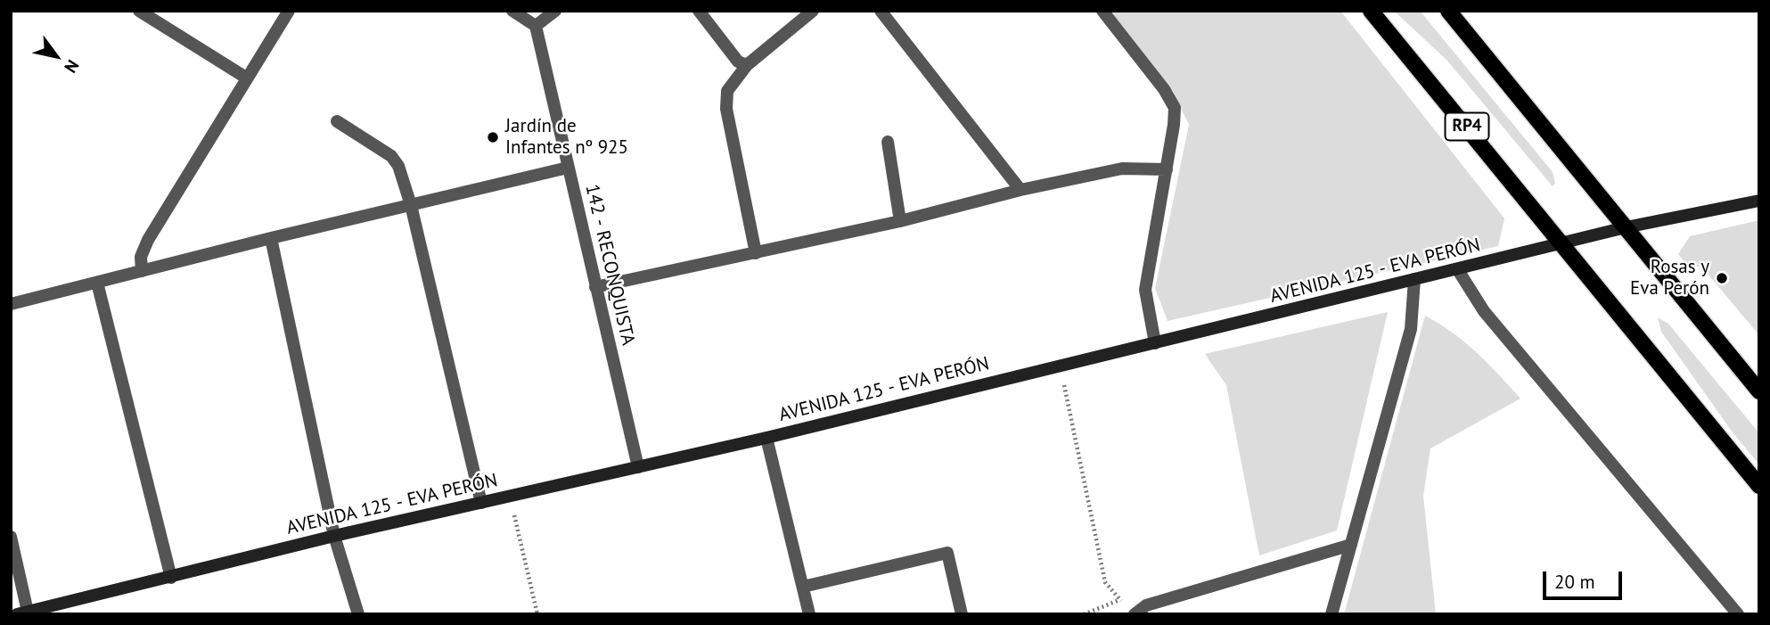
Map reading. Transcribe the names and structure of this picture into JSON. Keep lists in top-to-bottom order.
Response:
{
  "streets": {
    "main road": ["RP4"],
    "street": ["142 - RECONQUISTA", "AVENIDA 125 - EVA PERÓN"]
  },
  "crossings": [
    ["RP4", "AVENIDA 125 - EVA PERÓN"],
    ["142 - RECONQUISTA", "AVENIDA 125 - EVA PERÓN"]
  ],
  "places": ["Jardín de Infantes nº 925", "Rosas y Eva Perón"],
  "scale_bar": "20 m",
  "north": "bottom right"
}
